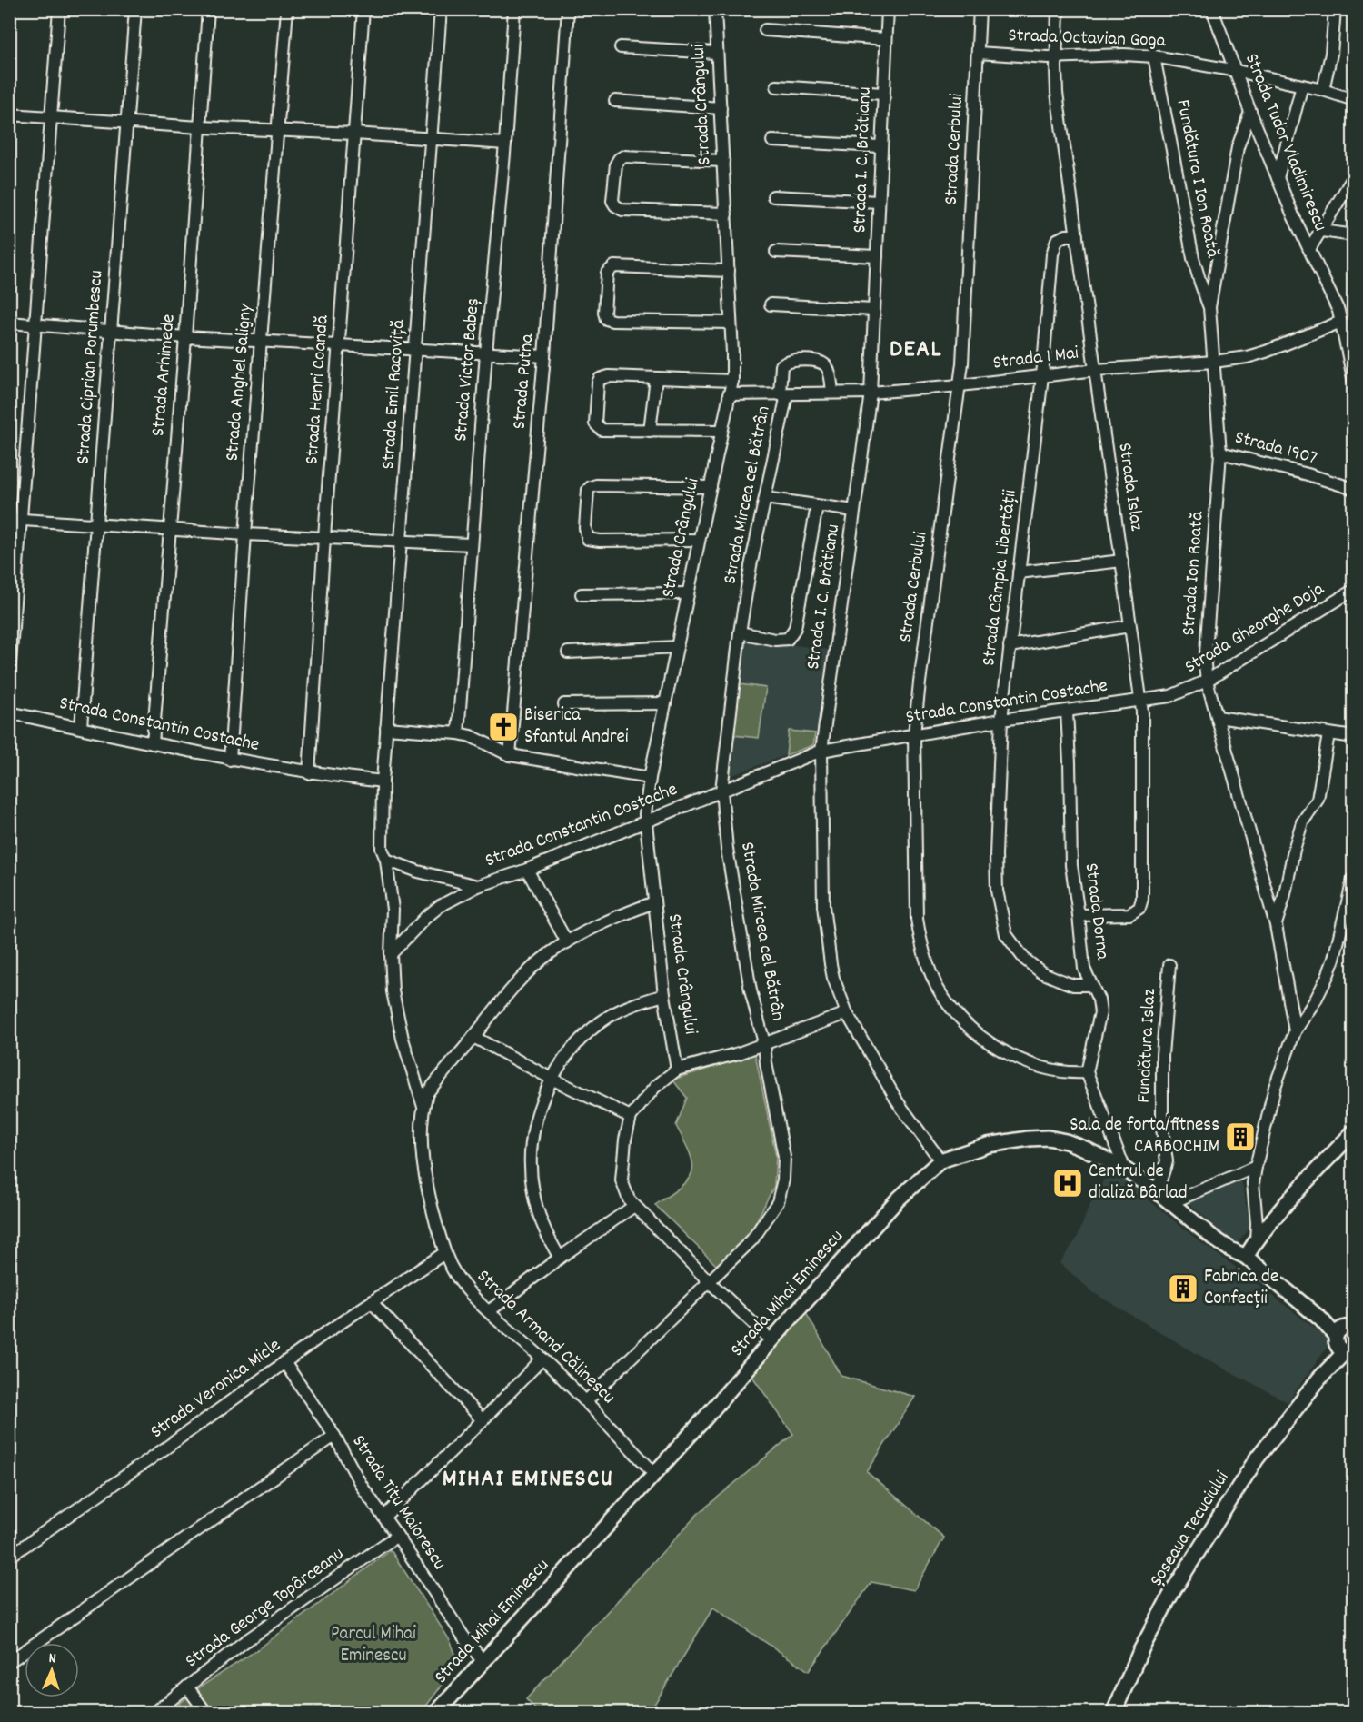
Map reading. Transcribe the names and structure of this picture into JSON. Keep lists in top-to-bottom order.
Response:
{
  "streets": {
    "main road": ["Strada Mihai Eminescu", "Șoseaua Tecuciului"],
    "street": [
      "Strada Octavian Goga",
      "Strada Crângului",
      "Strada Tudor Vladimirescu",
      "Strada Cerbului",
      "Strada I. C. Brătianu",
      "Fundătura I Ion Roată",
      "Strada 1 Mai",
      "Strada Ciprian Porumbescu",
      "Strada Victor Babeș",
      "Strada Arhimede",
      "Strada Putna",
      "Strada Anghel Saligny",
      "Strada Henri Coandă",
      "Strada Emil Racoviță",
      "Strada 1907",
      "Strada Islaz",
      "Strada Mircea cel Bătrân",
      "Strada Ion Roată",
      "Strada Câmpia Libertății",
      "Strada Gheorghe Doja",
      "Strada Constantin Costache",
      "Strada Dorna",
      "Fundătura Islaz",
      "Strada Armand Călinescu",
      "Strada Veronica Micle",
      "Strada Titu Maiorescu",
      "Strada George Topârceanu"
    ]
  },
  "crossings": [
    ["Strada Octavian Goga", "Strada Tudor Vladimirescu"],
    ["Strada Octavian Goga", "Strada Cerbului"],
    ["Strada Octavian Goga", "Fundătura I Ion Roată"],
    ["Strada Octavian Goga", "Strada Islaz"],
    ["Strada Crângului", "Strada 1 Mai"],
    ["Strada Crângului", "Strada Constantin Costache"],
    ["Strada Crângului", "Strada Armand Călinescu"],
    ["Strada Tudor Vladimirescu", "Strada 1 Mai"],
    ["Strada Tudor Vladimirescu", "Strada Ion Roată"],
    ["Strada Cerbului", "Strada 1 Mai"],
    ["Strada Cerbului", "Strada Constantin Costache"],
    ["Strada Cerbului", "Strada Dorna"],
    ["Strada I. C. Brătianu", "Strada 1 Mai"],
    ["Strada I. C. Brătianu", "Strada Constantin Costache"],
    ["Strada I. C. Brătianu", "Strada Mihai Eminescu"],
    ["Fundătura I Ion Roată", "Strada Ion Roată"],
    ["Strada 1 Mai", "Strada Islaz"],
    ["Strada 1 Mai", "Strada Mircea cel Bătrân"],
    ["Strada 1 Mai", "Strada Ion Roată"],
    ["Strada 1 Mai", "Strada Câmpia Libertății"],
    ["Strada Ciprian Porumbescu", "Strada Constantin Costache"],
    ["Strada Arhimede", "Strada Constantin Costache"],
    ["Strada Anghel Saligny", "Strada Constantin Costache"],
    ["Strada Henri Coandă", "Strada Constantin Costache"],
    ["Strada Emil Racoviță", "Strada Constantin Costache"],
    ["Strada 1907", "Strada Ion Roată"],
    ["Strada Islaz", "Strada Câmpia Libertății"],
    ["Strada Islaz", "Strada Gheorghe Doja"],
    ["Strada Islaz", "Strada Constantin Costache"],
    ["Strada Islaz", "Strada Dorna"],
    ["Strada Mircea cel Bătrân", "Strada Constantin Costache"],
    ["Strada Mircea cel Bătrân", "Strada Armand Călinescu"],
    ["Strada Ion Roată", "Strada Gheorghe Doja"],
    ["Strada Câmpia Libertății", "Strada Constantin Costache"],
    ["Strada Câmpia Libertății", "Strada Dorna"],
    ["Strada Gheorghe Doja", "Strada Constantin Costache"],
    ["Strada Constantin Costache", "Strada Dorna"],
    ["Fundătura Islaz", "Strada Mihai Eminescu"],
    ["Strada Mihai Eminescu", "Strada Armand Călinescu"],
    ["Strada Mihai Eminescu", "Strada Titu Maiorescu"],
    ["Strada Mihai Eminescu", "Șoseaua Tecuciului"],
    ["Strada Armand Călinescu", "Strada Veronica Micle"],
    ["Strada Veronica Micle", "Strada Titu Maiorescu"],
    ["Strada Titu Maiorescu", "Strada George Topârceanu"]
  ],
  "districts": ["DEAL", "MIHAI EMINESCU"],
  "parks": ["Parcul Mihai Eminescu"],
  "places": {
    "church": ["Biserica Sfantul Andrei"],
    "building": ["Sala de forta/fitness CARBOCHIM", "Fabrica de Confecții"],
    "hospital": ["Centrul de dializă Bârlad"]
  },
  "north": "top"
}
